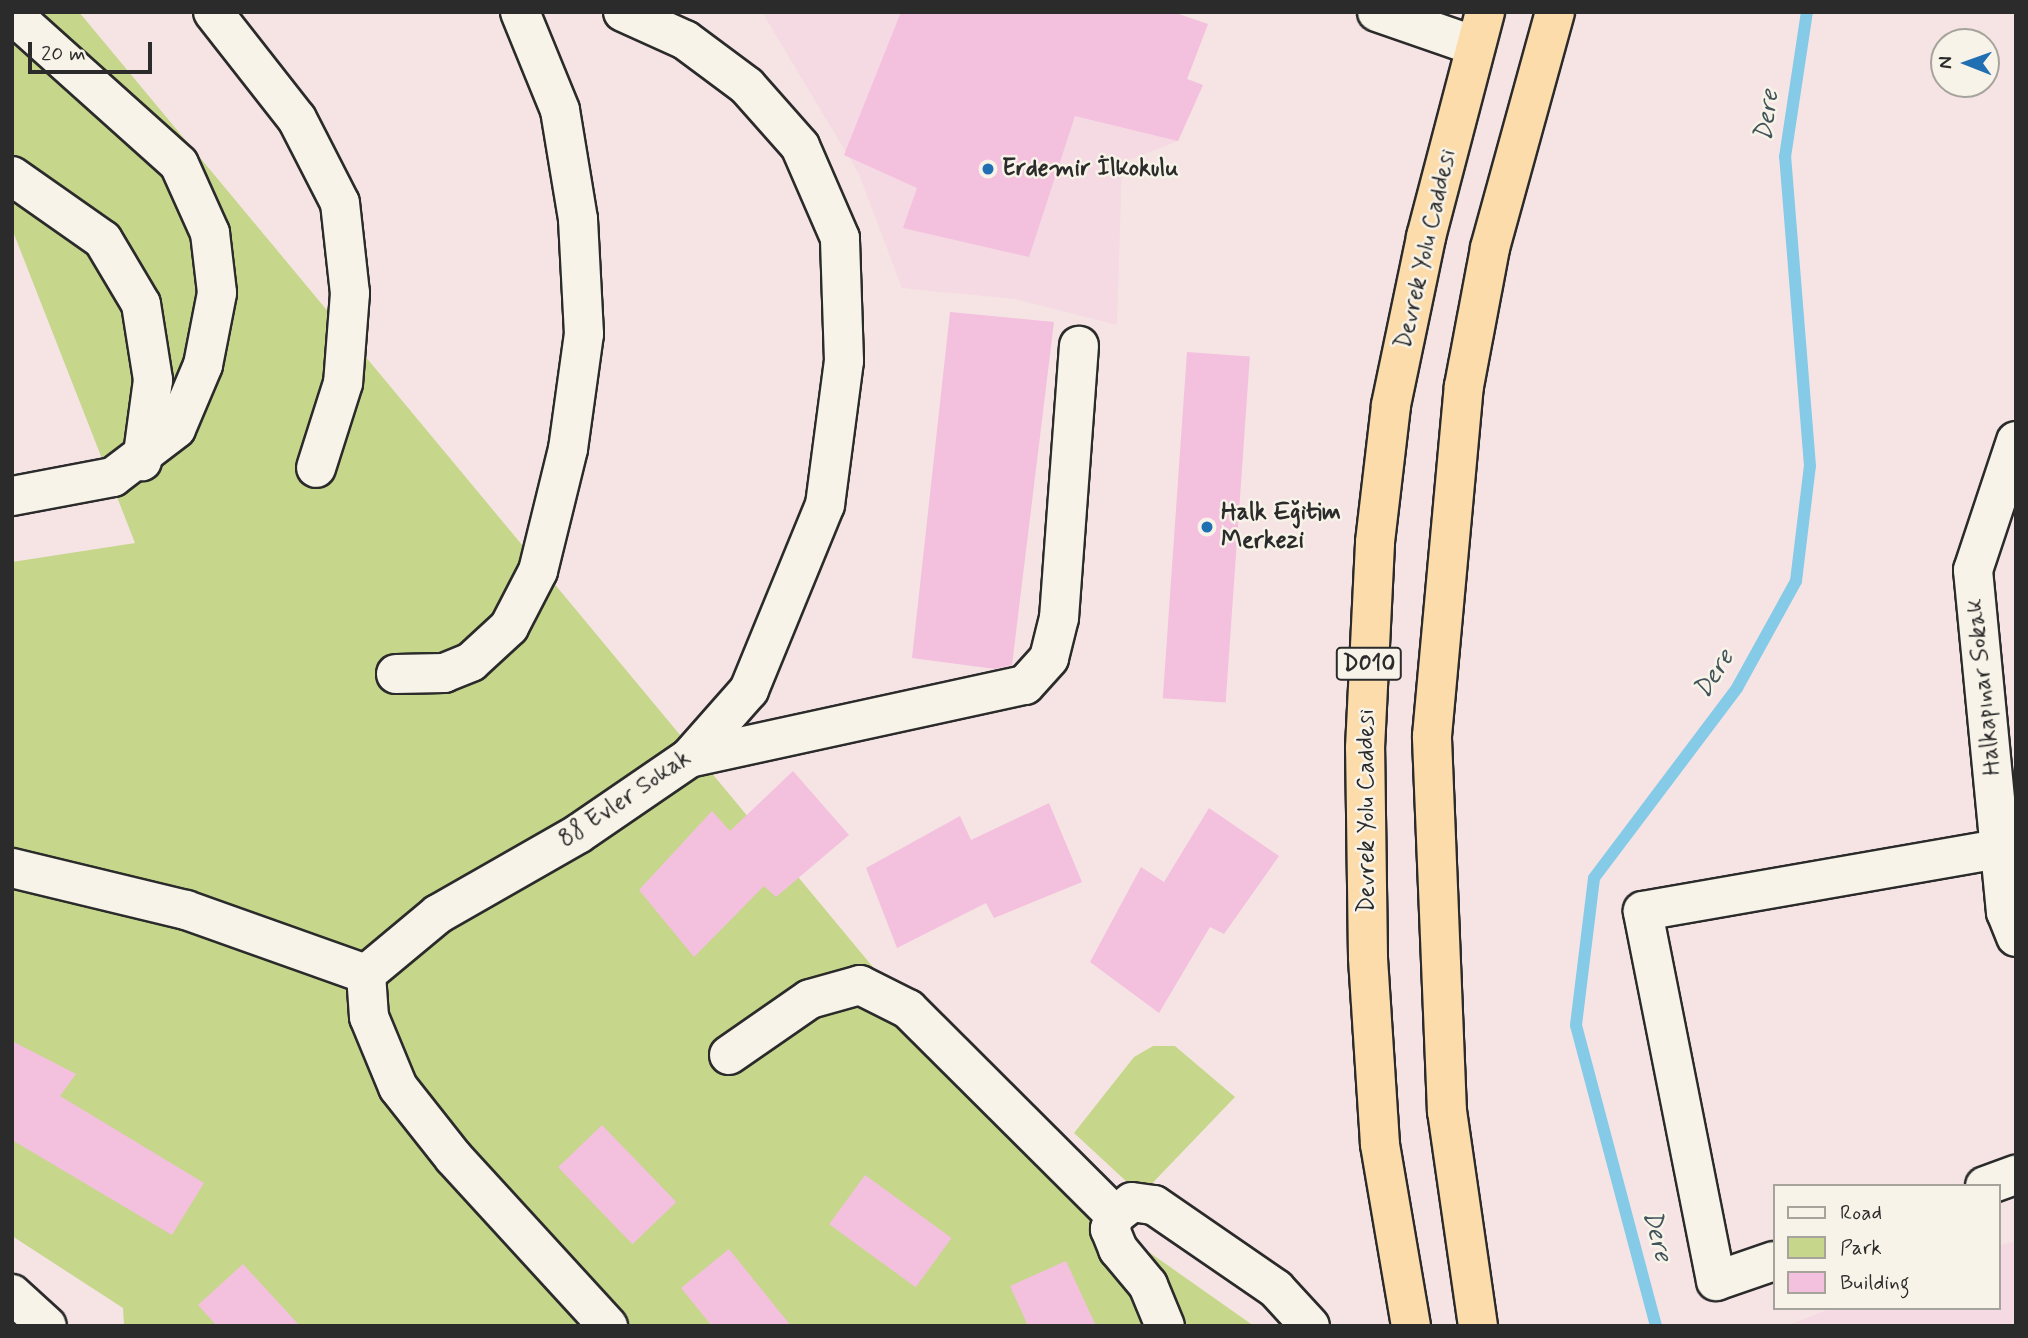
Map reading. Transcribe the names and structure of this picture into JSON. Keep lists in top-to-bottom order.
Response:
{
  "streets": {
    "highway": ["Devrek Yolu Caddesi", "D010"],
    "street": ["Halkapınar Sokak", "88 Evler Sokak"]
  },
  "water": ["Dere"],
  "places": ["Erdemir İlkokulu", "Halk Eğitim Merkezi"],
  "legend": ["Road", "Park", "Building"],
  "scale_bar": "20 m",
  "north": "left"
}
